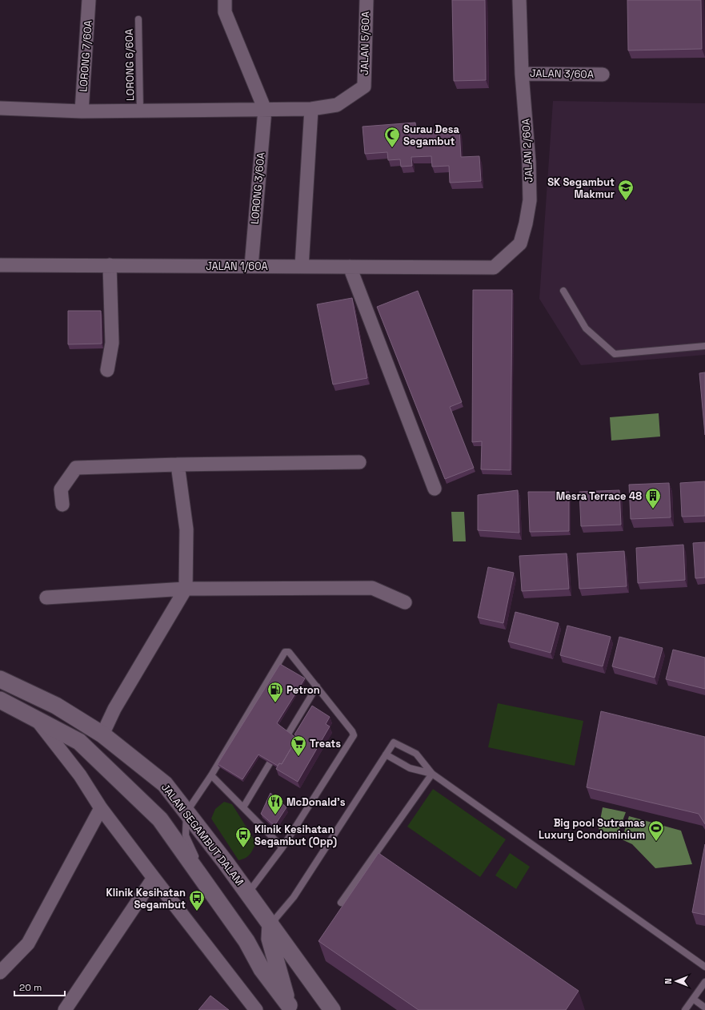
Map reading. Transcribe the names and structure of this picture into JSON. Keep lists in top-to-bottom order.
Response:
{
  "streets": {
    "street": [
      "JALAN 5/60A",
      "LORONG 7/60A",
      "JALAN 3/60A",
      "JALAN 2/60A",
      "LORONG 3/60A",
      "JALAN 1/60A",
      "JALAN SEGAMBUT DALAM"
    ],
    "lane": ["LORONG 6/60A"]
  },
  "crossings": [
    ["JALAN 3/60A", "JALAN 2/60A"],
    ["JALAN 2/60A", "JALAN 1/60A"],
    ["LORONG 3/60A", "JALAN 1/60A"]
  ],
  "places": {
    "mosque": ["Surau Desa Segambut"],
    "school or university": ["SK Segambut Makmur"],
    "building": ["Mesra Terrace 48"],
    "fuel station": ["Petron"],
    "supermarket": ["Treats"],
    "restaurant": ["McDonald's"],
    "sports": ["Big pool Sutramas Luxury Condominium"],
    "bus stop": ["Klinik Kesihatan Segambut (Opp)", "Klinik Kesihatan Segambut"]
  },
  "scale_bar": "20 m",
  "north": "left"
}
